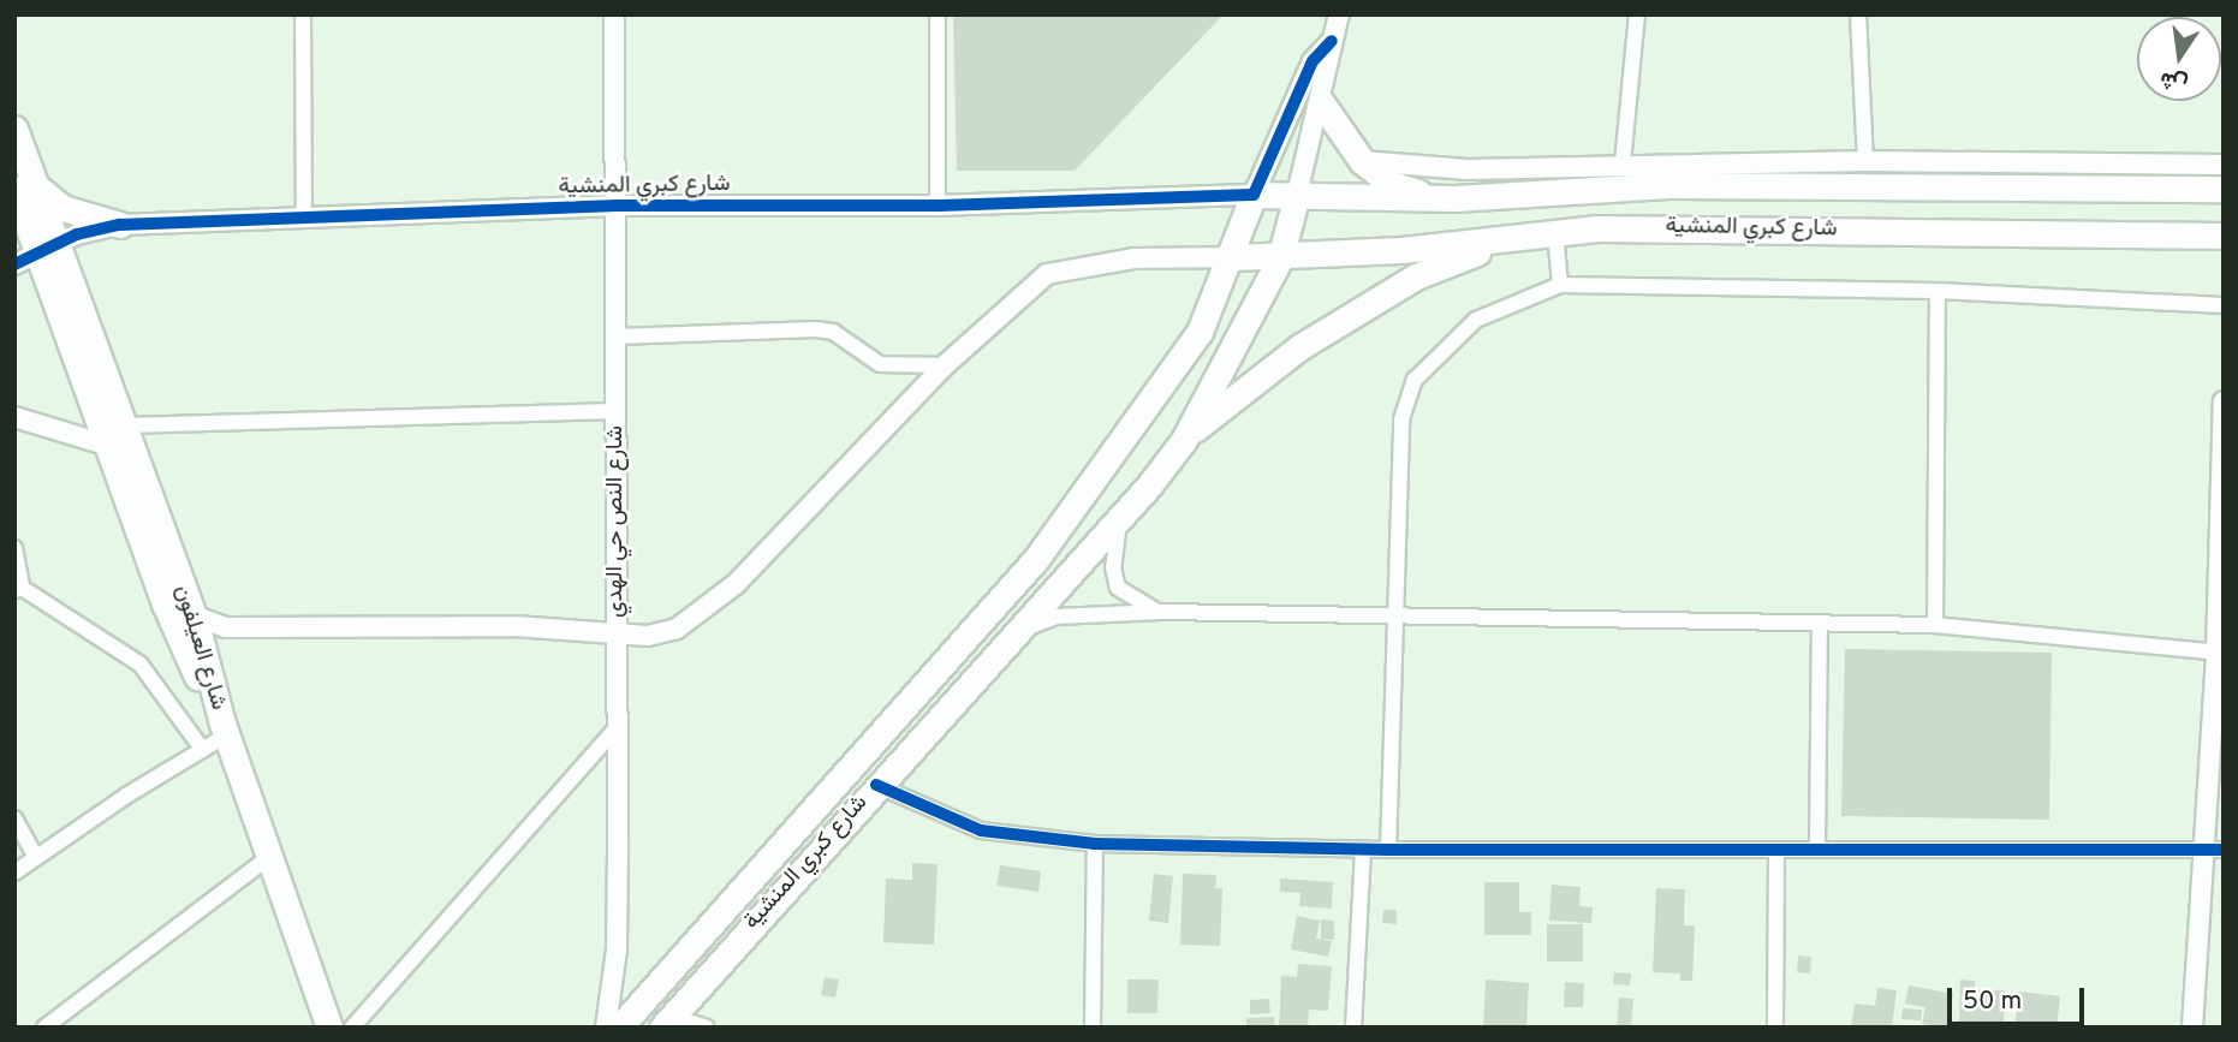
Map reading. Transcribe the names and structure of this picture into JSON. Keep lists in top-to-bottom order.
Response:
{
  "streets": {
    "main road": ["شارع كبري المنشية", "شارع العيلفون"],
    "street": ["شارع النص حي الهدي"]
  },
  "crossings": [
    ["شارع كبري المنشية", "شارع النص حي الهدي"],
    ["شارع كبري المنشية", "شارع العيلفون"]
  ],
  "scale_bar": "50 m",
  "north": "bottom"
}
